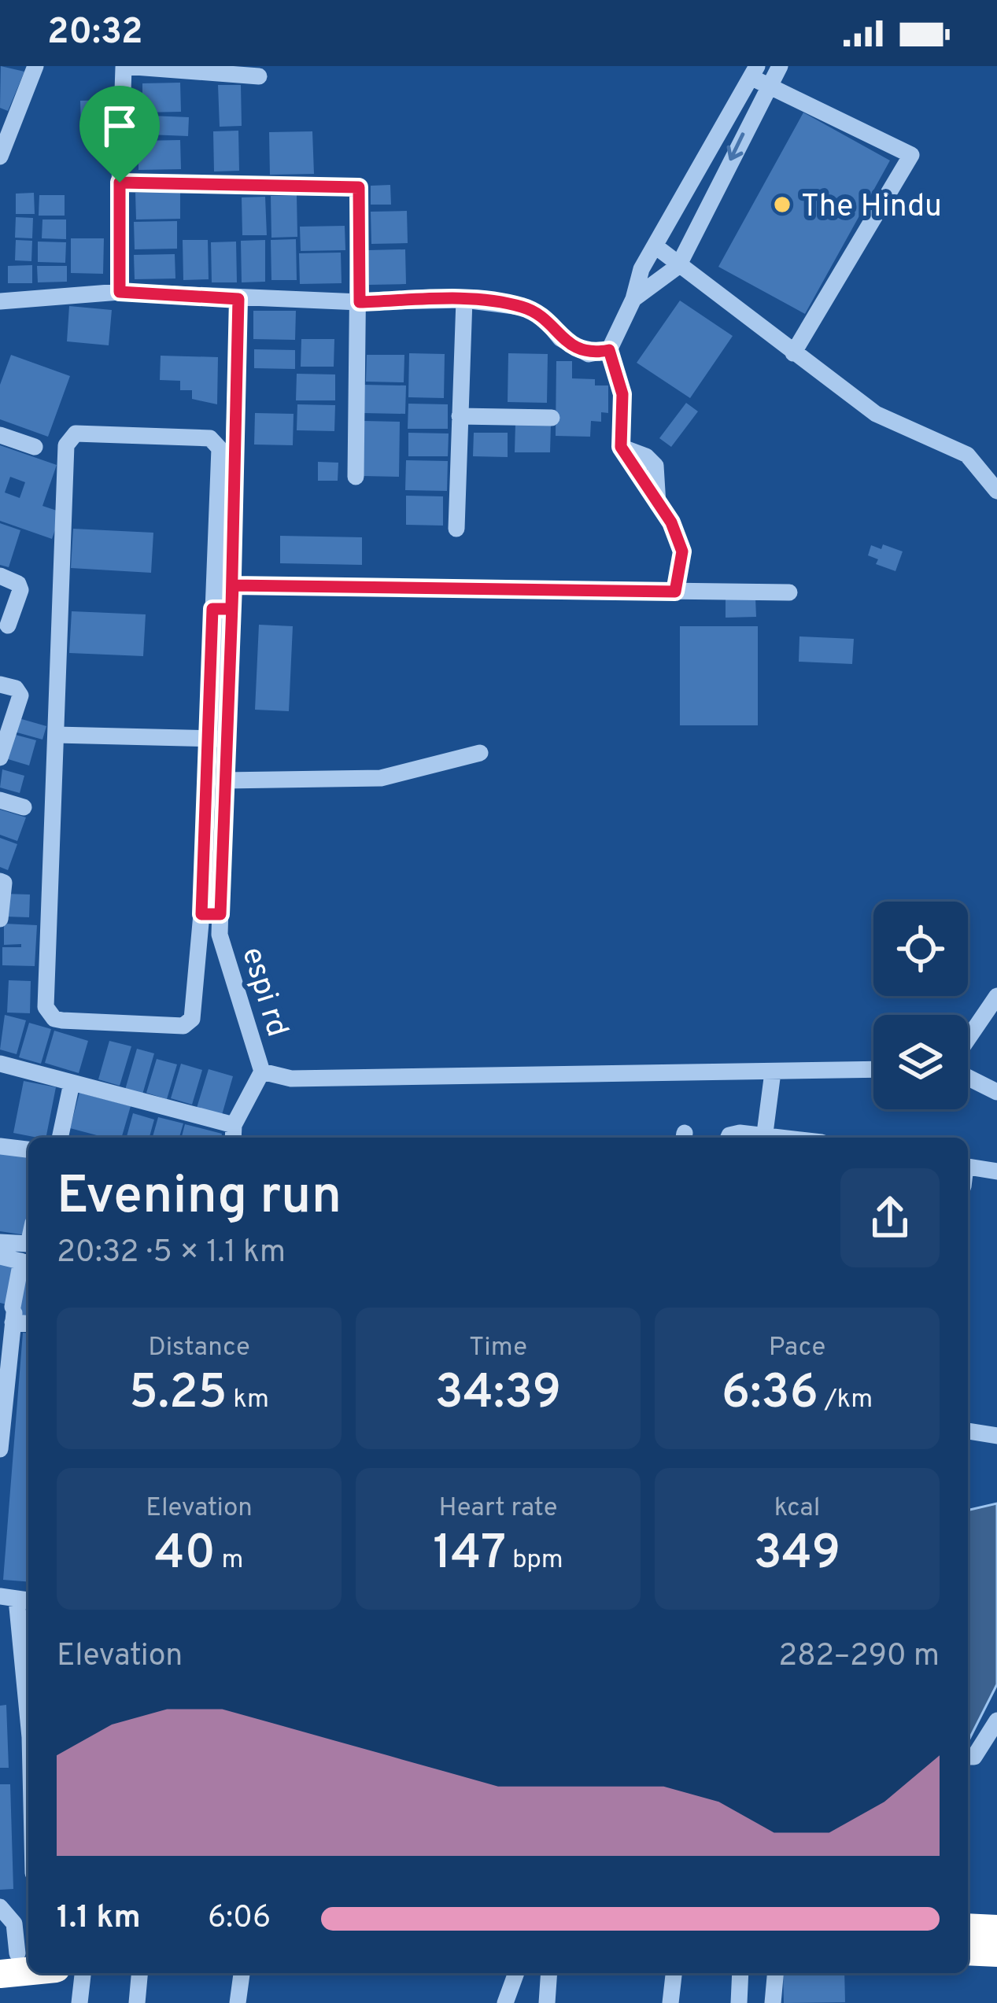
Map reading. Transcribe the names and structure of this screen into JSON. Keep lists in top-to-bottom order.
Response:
{
  "streets": {
    "street": ["espi rd"]
  },
  "places": ["The Hindu"],
  "page": {
    "status": "20:32",
    "heading": ["Evening run", "20:32 · 5 × 1.1 km"],
    "stats": [
      ["Distance", "5.25 km"],
      ["Time", "34:39"],
      ["Pace", "6:36 /km"],
      ["Elevation", "40 m"],
      ["Heart rate", "147 bpm"],
      ["kcal", "349"]
    ],
    "chart": ["Elevation", "282–290 m"],
    "list": [
      {
        "name": "1.1 km",
        "note": "6:06"
      }
    ]
  }
}
